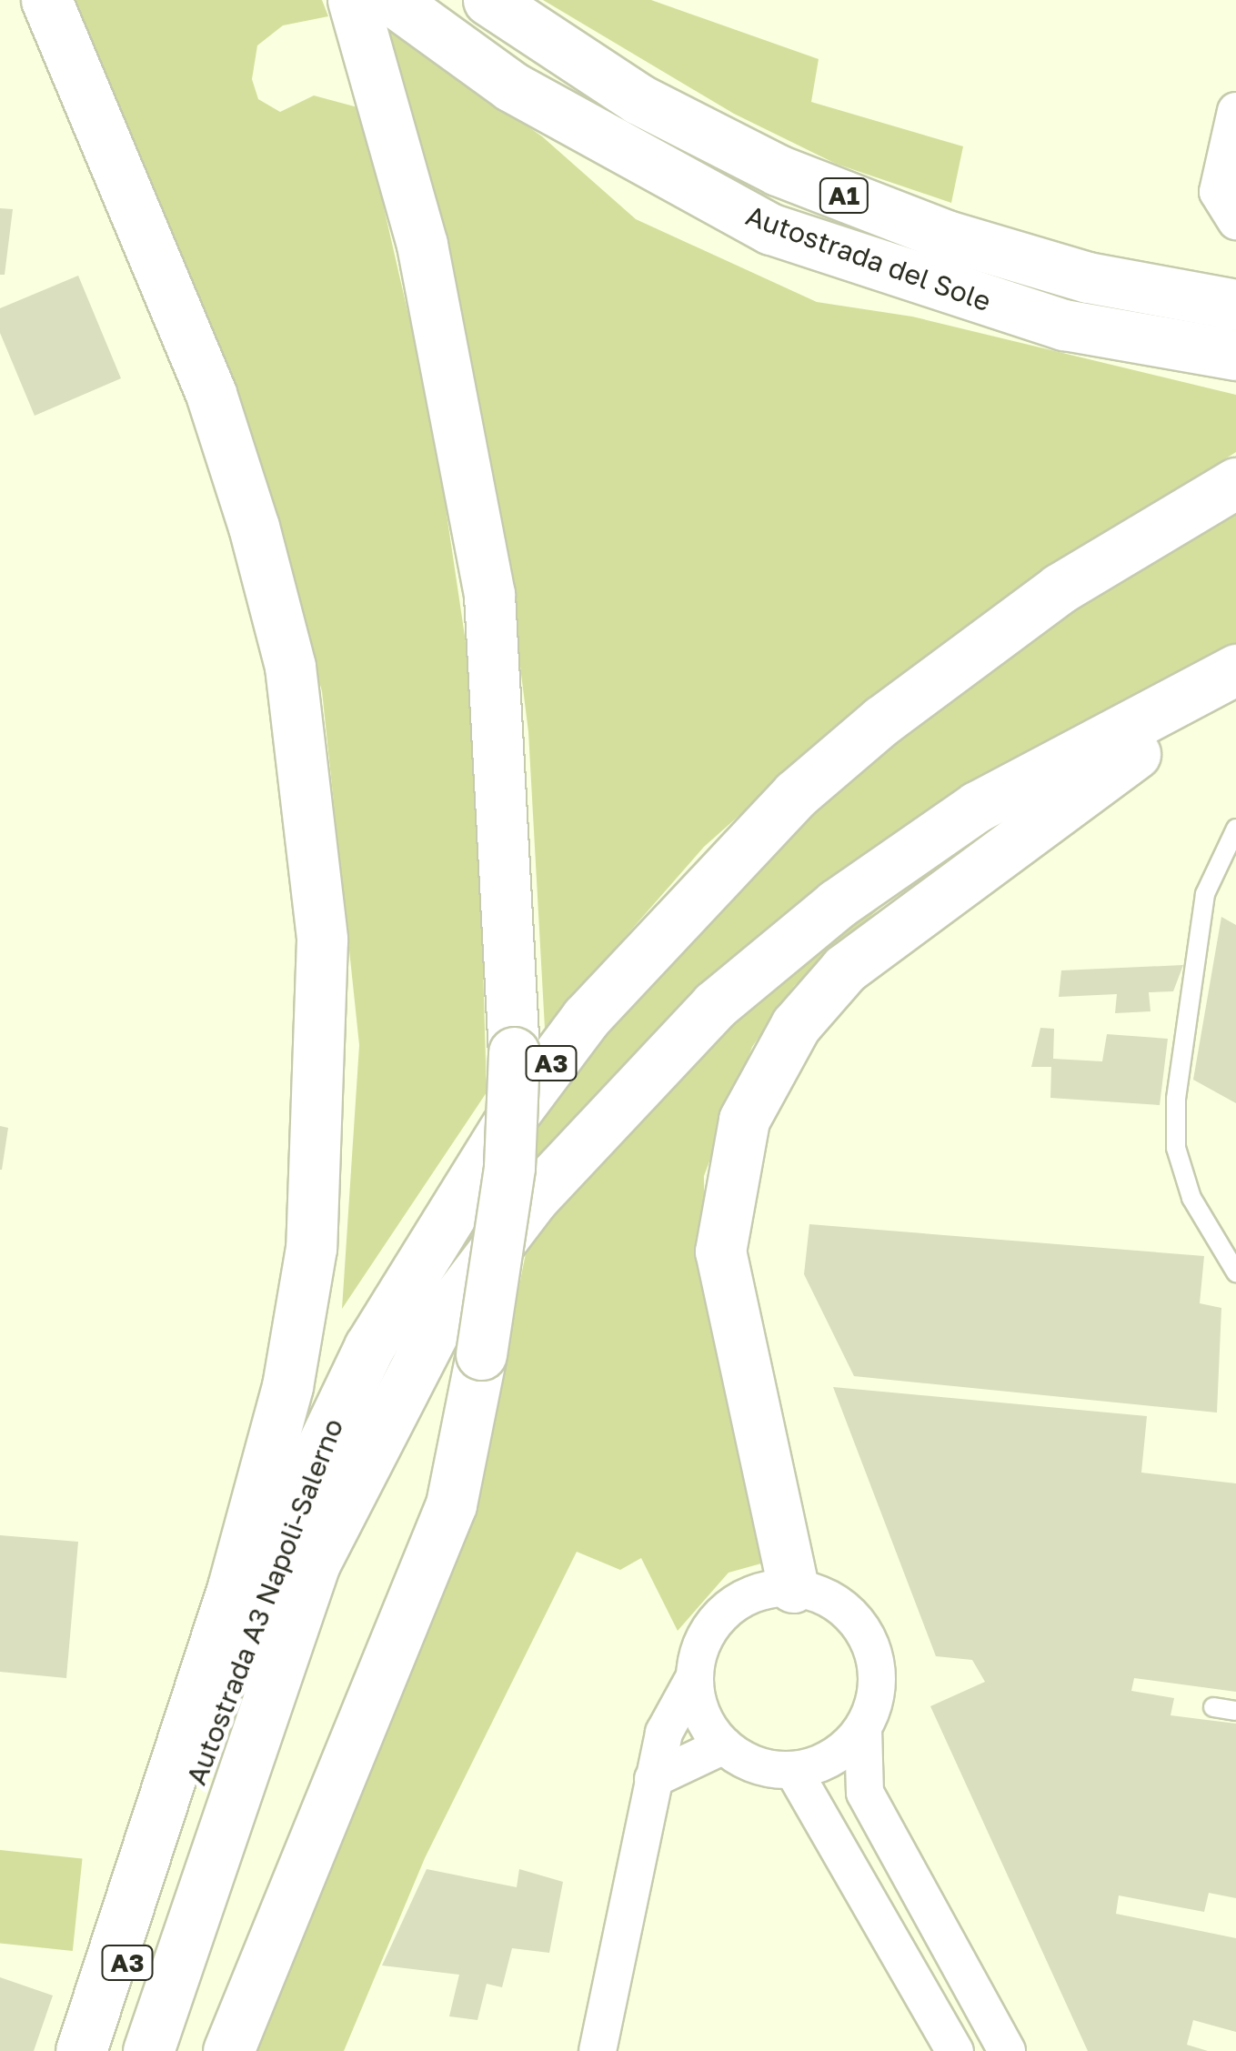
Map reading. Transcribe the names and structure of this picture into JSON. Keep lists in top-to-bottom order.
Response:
{
  "streets": {
    "highway": [
      "A1",
      "Autostrada del Sole",
      "A3",
      "Autostrada A3 Napoli-Salerno"
    ]
  }
}
